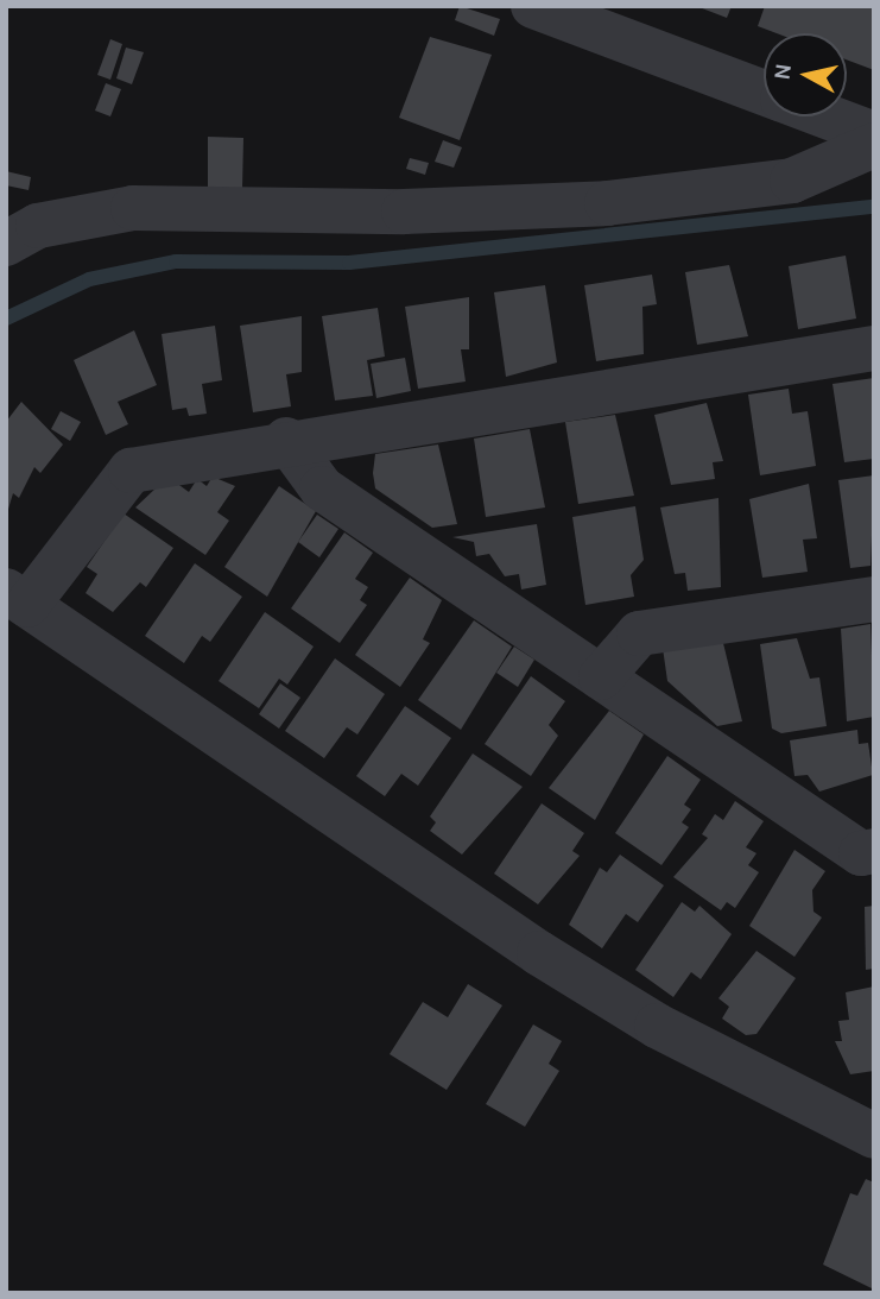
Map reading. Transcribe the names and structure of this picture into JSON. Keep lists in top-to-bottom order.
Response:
{
  "north": "left"
}
